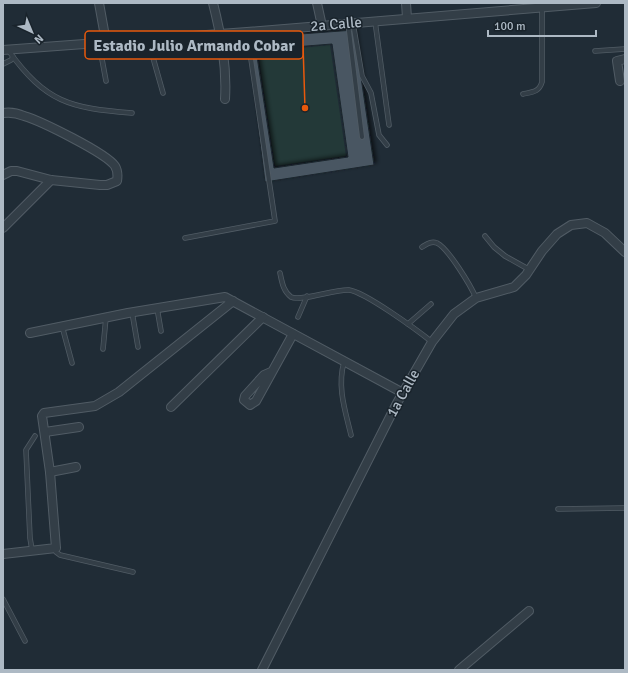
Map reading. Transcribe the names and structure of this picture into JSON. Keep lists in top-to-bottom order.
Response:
{
  "streets": {
    "street": ["2a Calle", "1a Calle"]
  },
  "places": ["Estadio Julio Armando Cobar"],
  "scale_bar": "100 m",
  "north": "bottom right"
}
